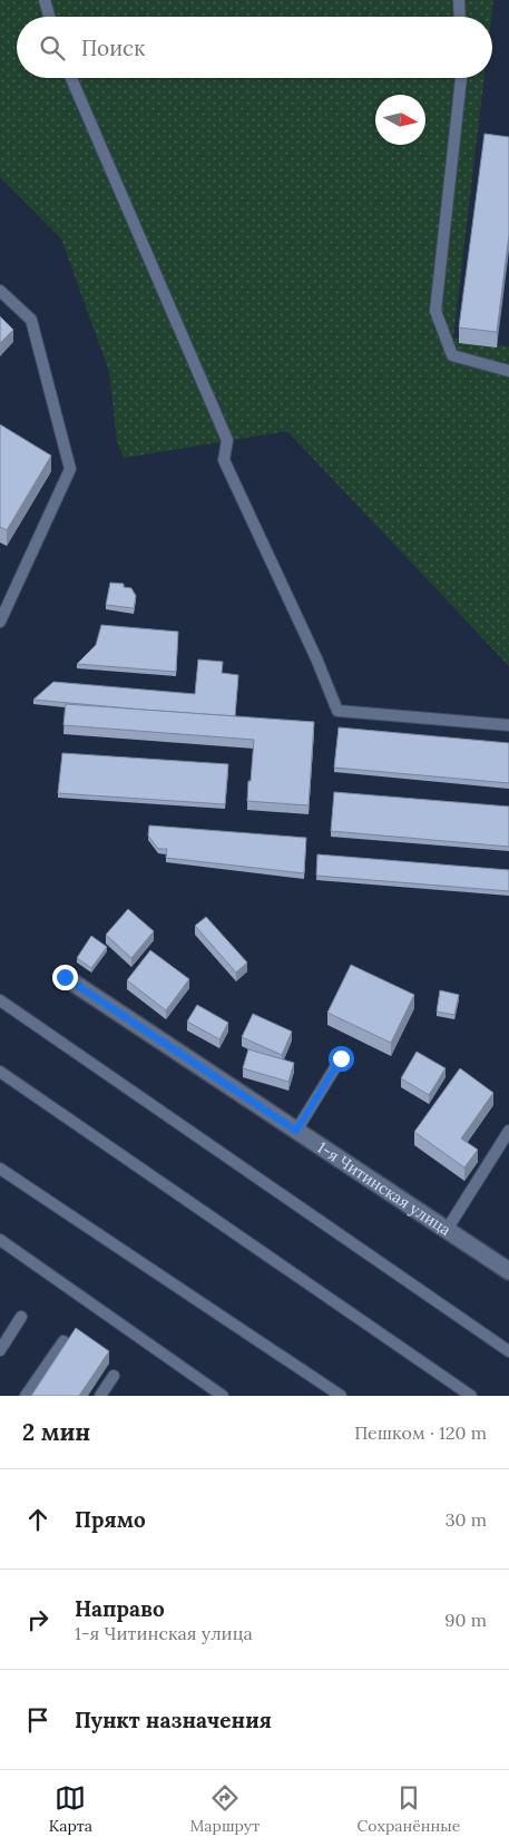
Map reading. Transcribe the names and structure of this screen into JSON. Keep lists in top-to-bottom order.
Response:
{
  "streets": {
    "street": ["1-я Читинская улица"]
  },
  "north": "right",
  "page": {
    "search": "Поиск",
    "heading": ["2 мин", "Пешком · 120 m"],
    "list": [
      ["Прямо", "30 m"],
      ["Направо", "1-я Читинская улица", "90 m"],
      "Пункт назначения"
    ],
    "nav": ["Карта", "Маршрут", "Сохранённые"]
  }
}
